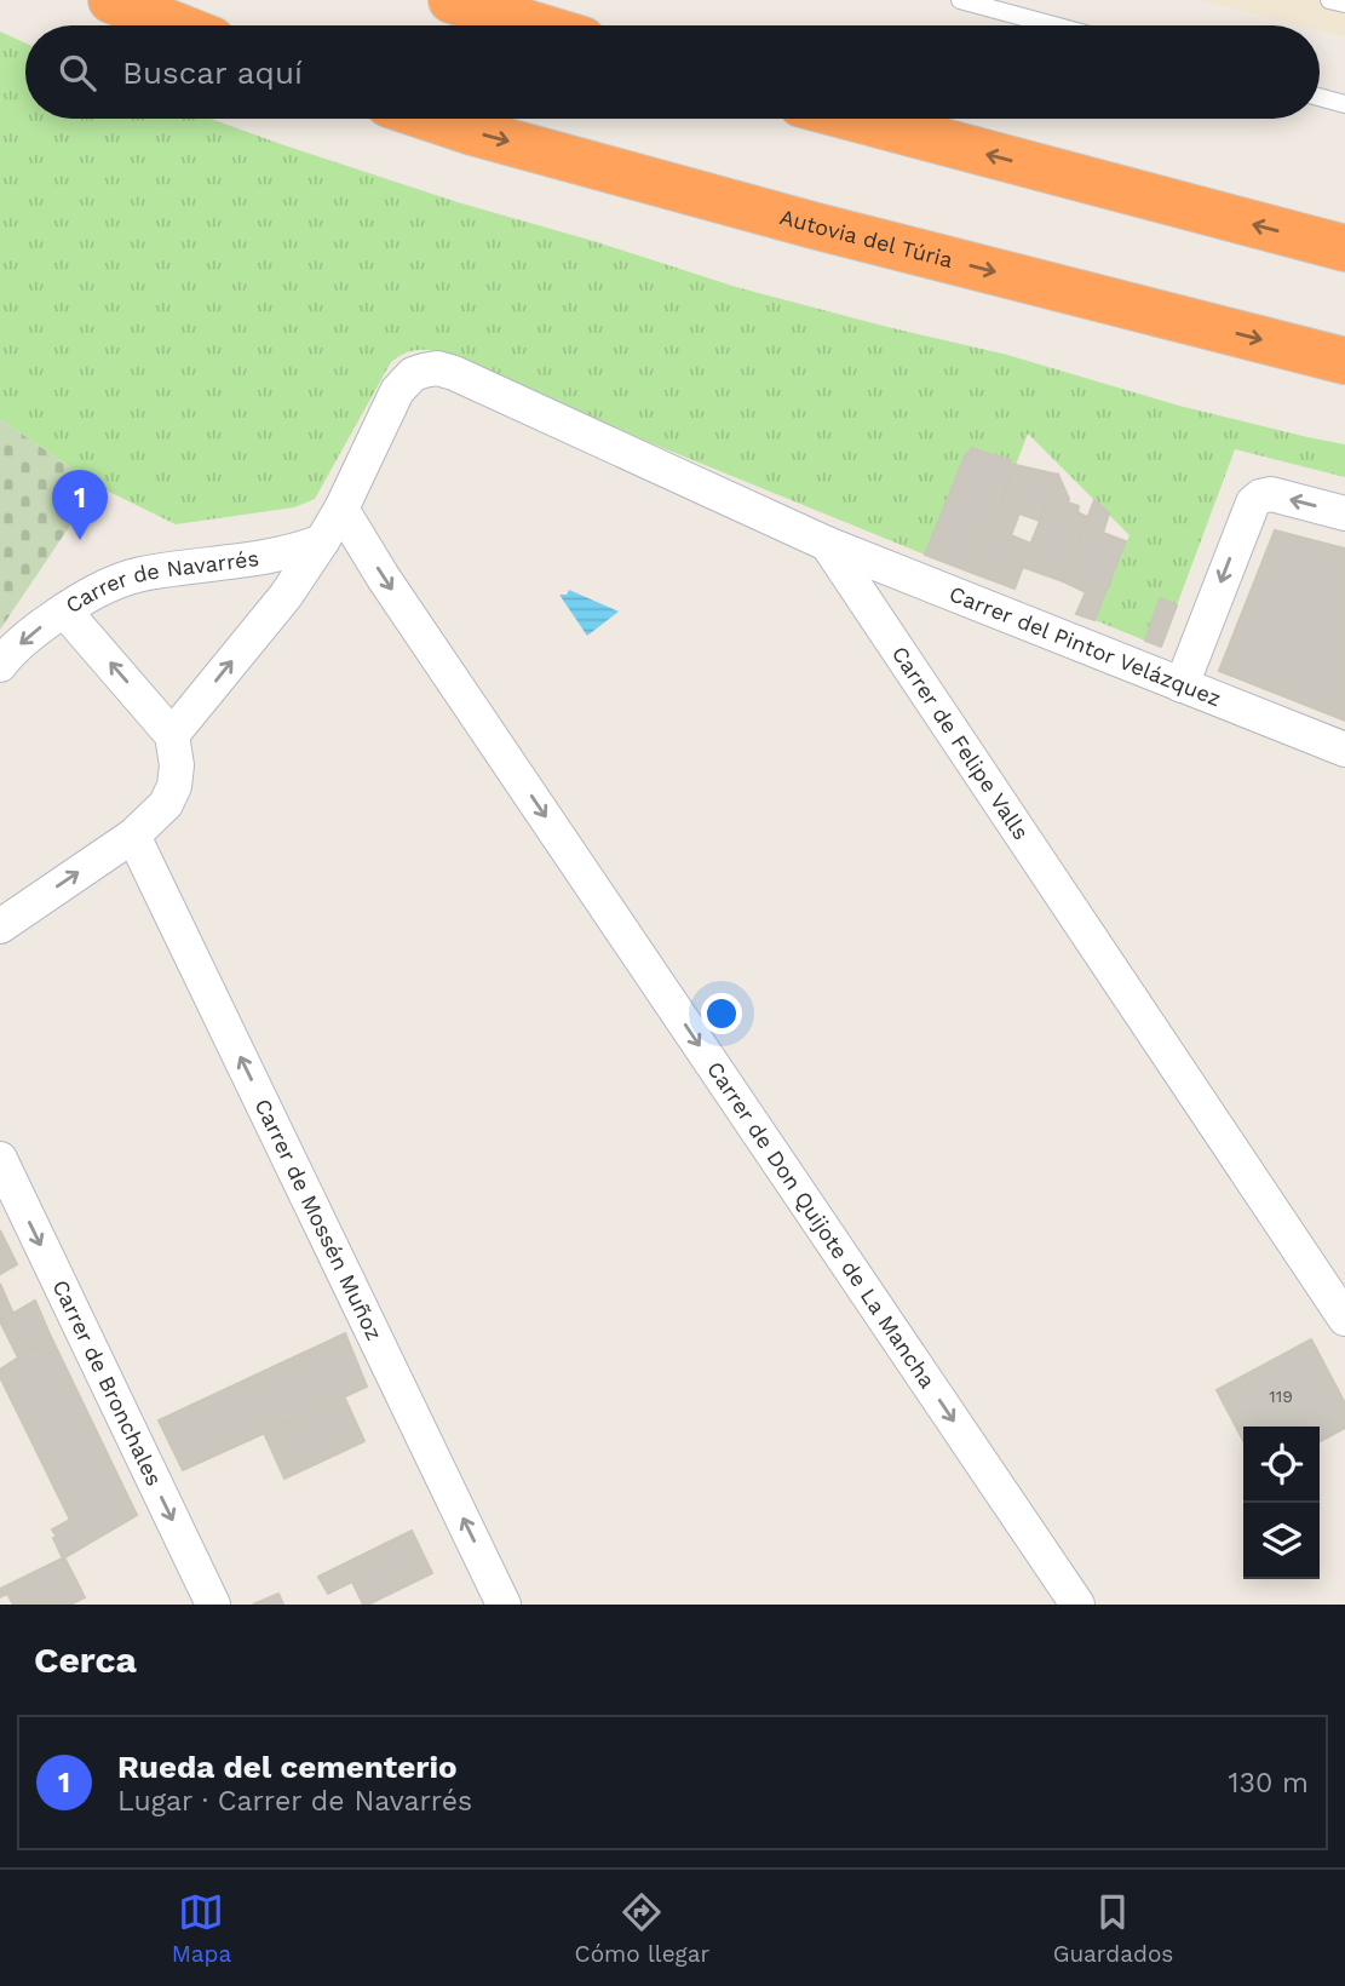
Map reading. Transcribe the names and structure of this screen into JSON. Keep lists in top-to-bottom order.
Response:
{
  "streets": {
    "highway": ["Autovia del Túria"],
    "street": [
      "Carrer de Navarrés",
      "Carrer del Pintor Velázquez",
      "Carrer de Felipe Valls",
      "Carrer de Mossén Muñoz",
      "Carrer de Don Quijote de La Mancha",
      "Carrer de Bronchales"
    ]
  },
  "crossings": [
    ["Carrer de Navarrés", "Carrer del Pintor Velázquez"],
    ["Carrer de Navarrés", "Carrer de Felipe Valls"],
    ["Carrer de Navarrés", "Carrer de Don Quijote de La Mancha"],
    ["Carrer del Pintor Velázquez", "Carrer de Felipe Valls"]
  ],
  "one_way": ["Carrer de Mossén Muñoz", "Carrer de Don Quijote de La Mancha", "Carrer de Bronchales"],
  "house_numbers": ["119"],
  "page": {
    "search": "Buscar aquí",
    "pins": "1",
    "heading": "Cerca",
    "list": [
      {
        "mark": "1",
        "name": "Rueda del cementerio",
        "note": "Lugar · Carrer de Navarrés",
        "value": "130 m"
      }
    ],
    "nav": ["Mapa", "Cómo llegar", "Guardados"]
  }
}
